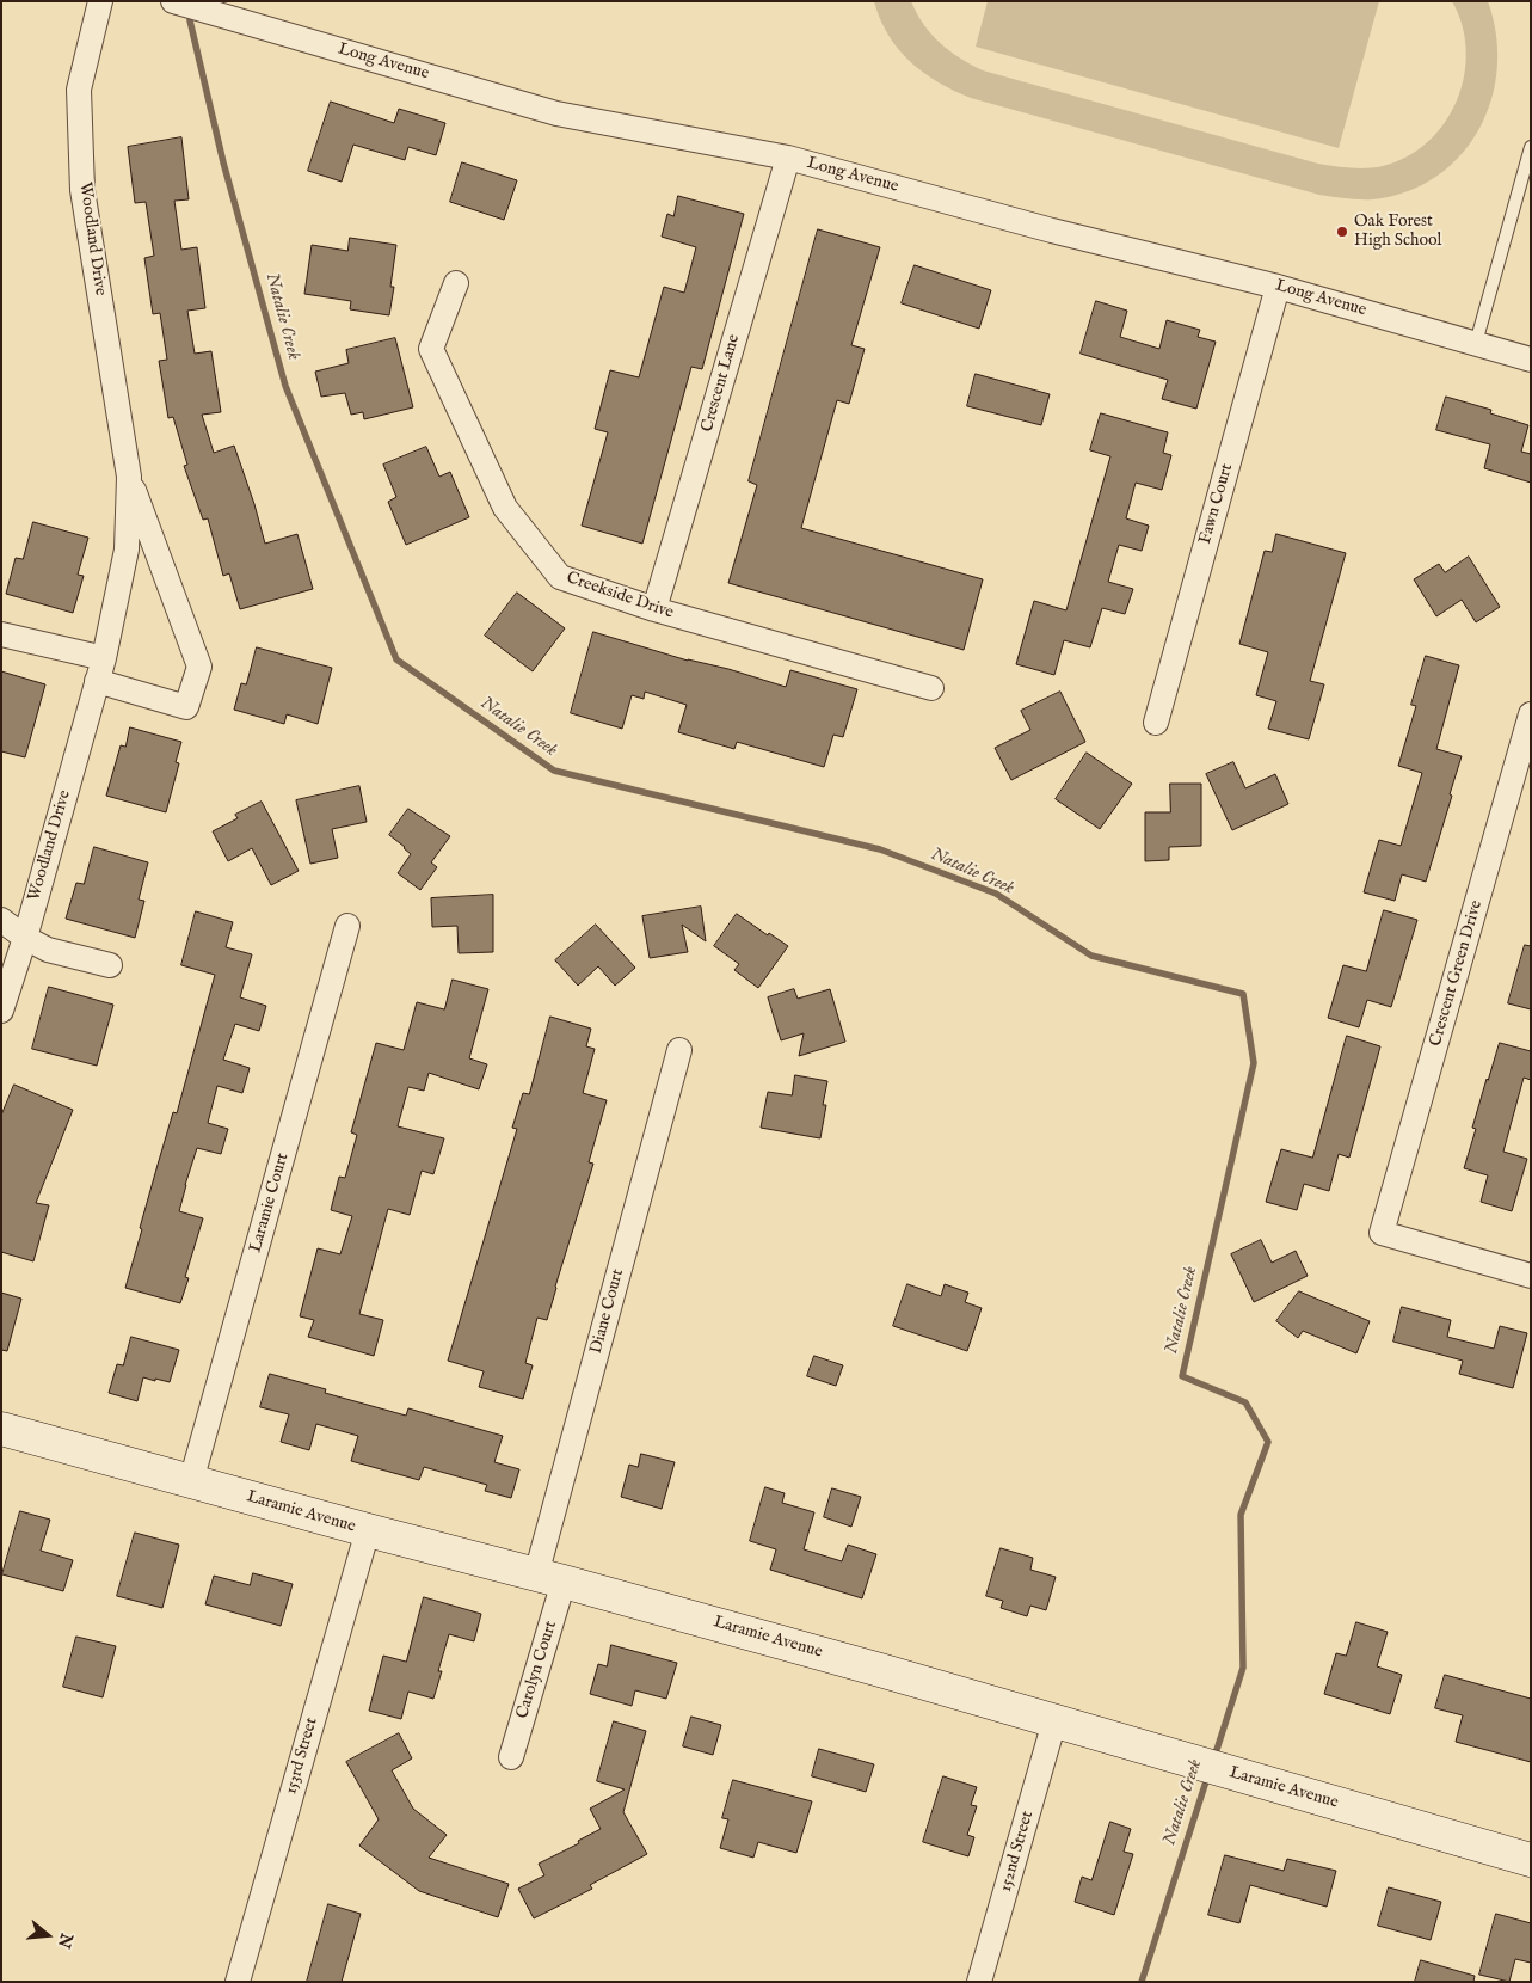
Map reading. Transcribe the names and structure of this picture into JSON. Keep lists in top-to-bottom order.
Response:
{
  "streets": {
    "street": [
      "Long Avenue",
      "Woodland Drive",
      "Crescent Lane",
      "Fawn Court",
      "Creekside Drive",
      "Crescent Green Drive",
      "Laramie Court",
      "Diane Court",
      "Laramie Avenue",
      "Carolyn Court",
      "153rd Street",
      "152nd Street"
    ]
  },
  "crossings": [
    ["Long Avenue", "Crescent Lane"],
    ["Long Avenue", "Fawn Court"],
    ["Crescent Lane", "Creekside Drive"],
    ["Laramie Court", "Laramie Avenue"],
    ["Diane Court", "Laramie Avenue"],
    ["Diane Court", "Carolyn Court"],
    ["Laramie Avenue", "Carolyn Court"],
    ["Laramie Avenue", "153rd Street"],
    ["Laramie Avenue", "152nd Street"]
  ],
  "water": ["Natalie Creek"],
  "places": ["Oak Forest High School"],
  "north": "right"
}
